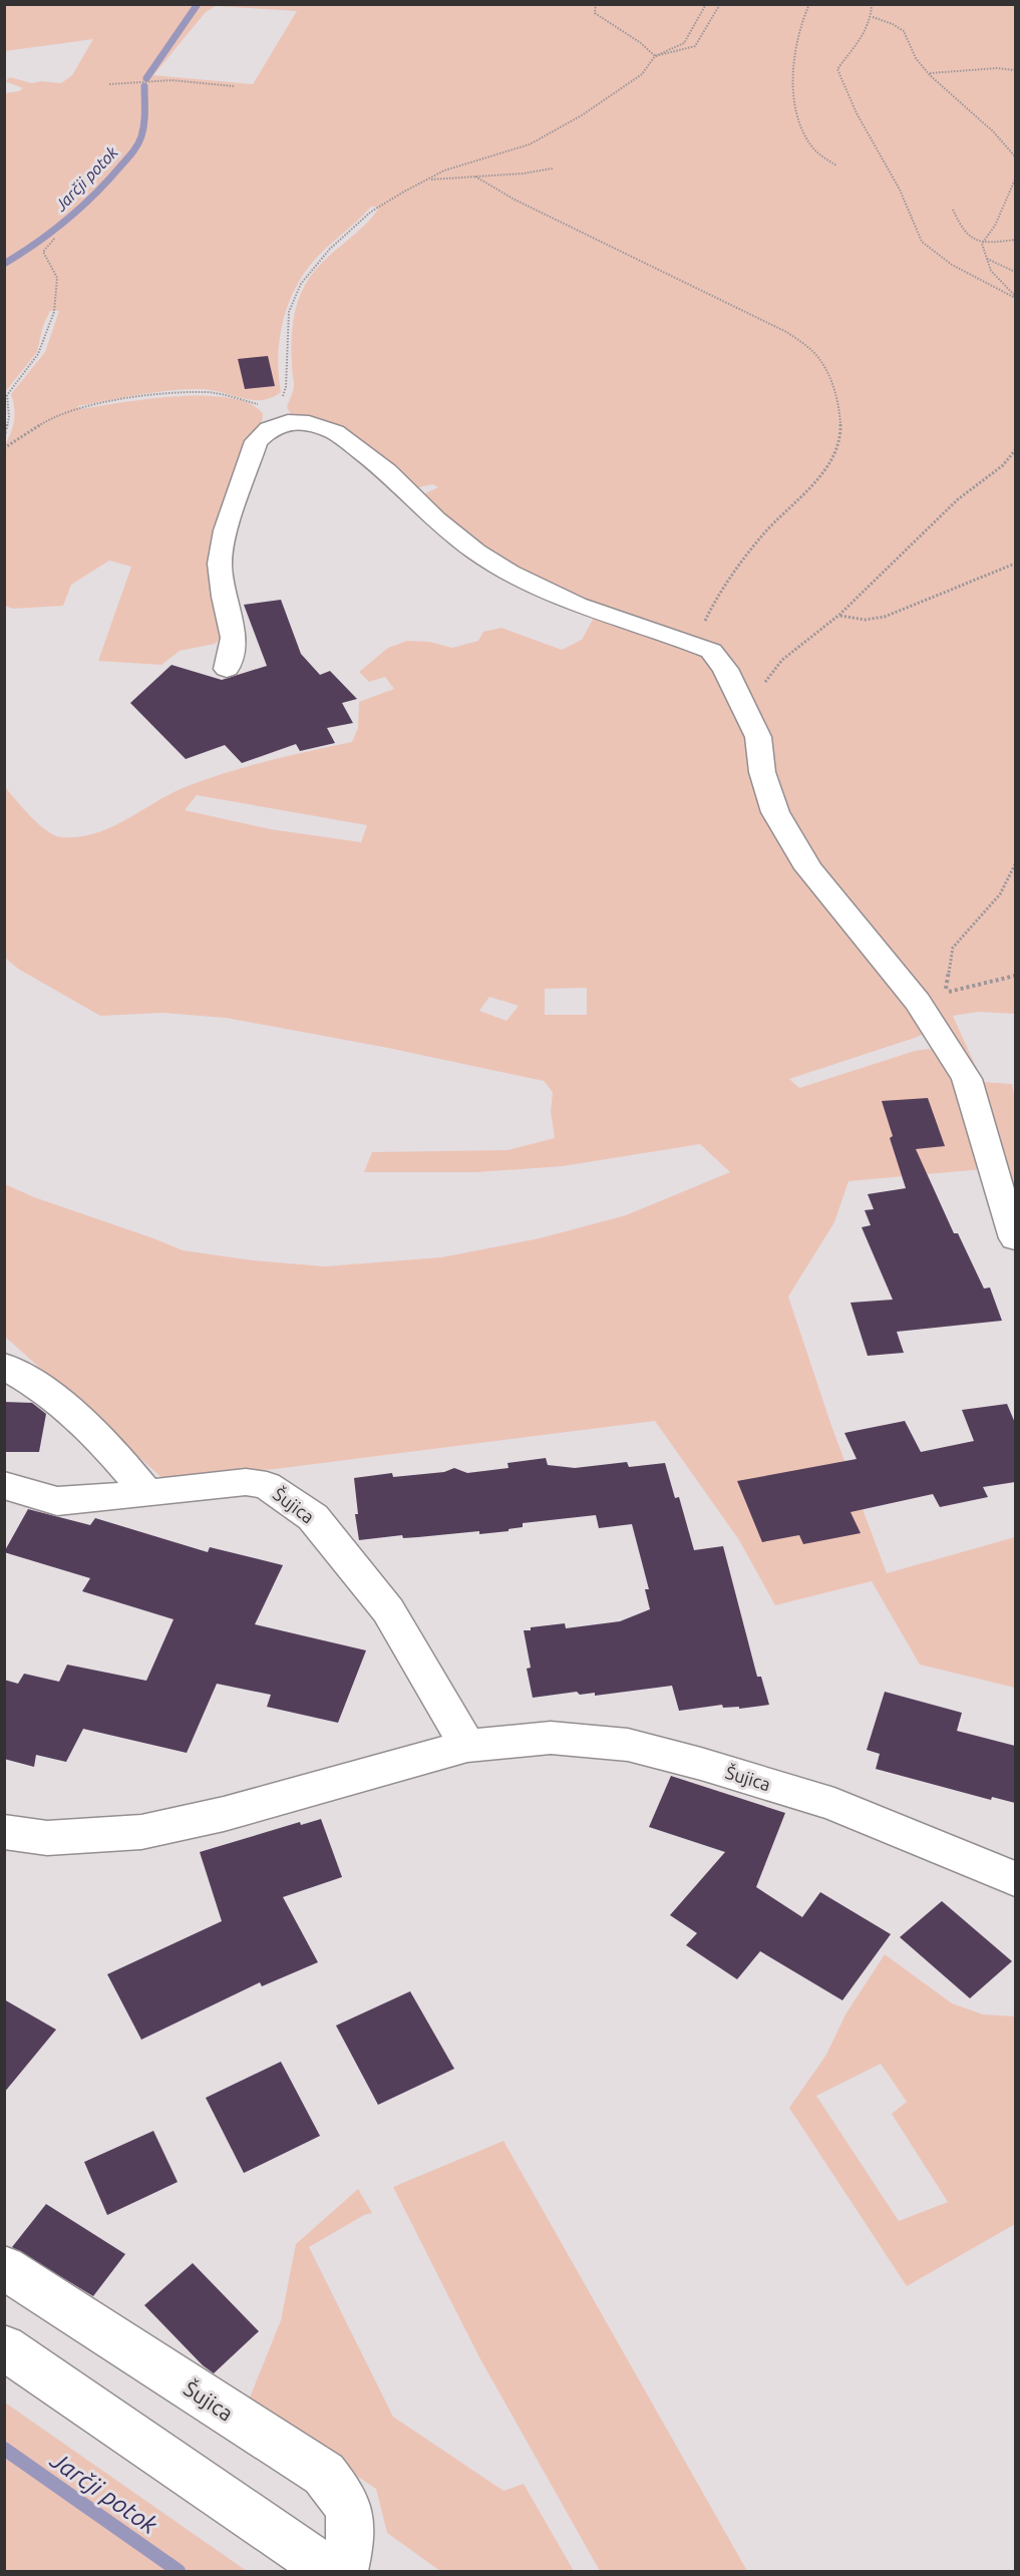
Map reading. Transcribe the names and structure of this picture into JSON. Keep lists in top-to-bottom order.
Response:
{
  "streets": {
    "street": ["Šujica"]
  },
  "water": ["Jarčji potok"]
}
